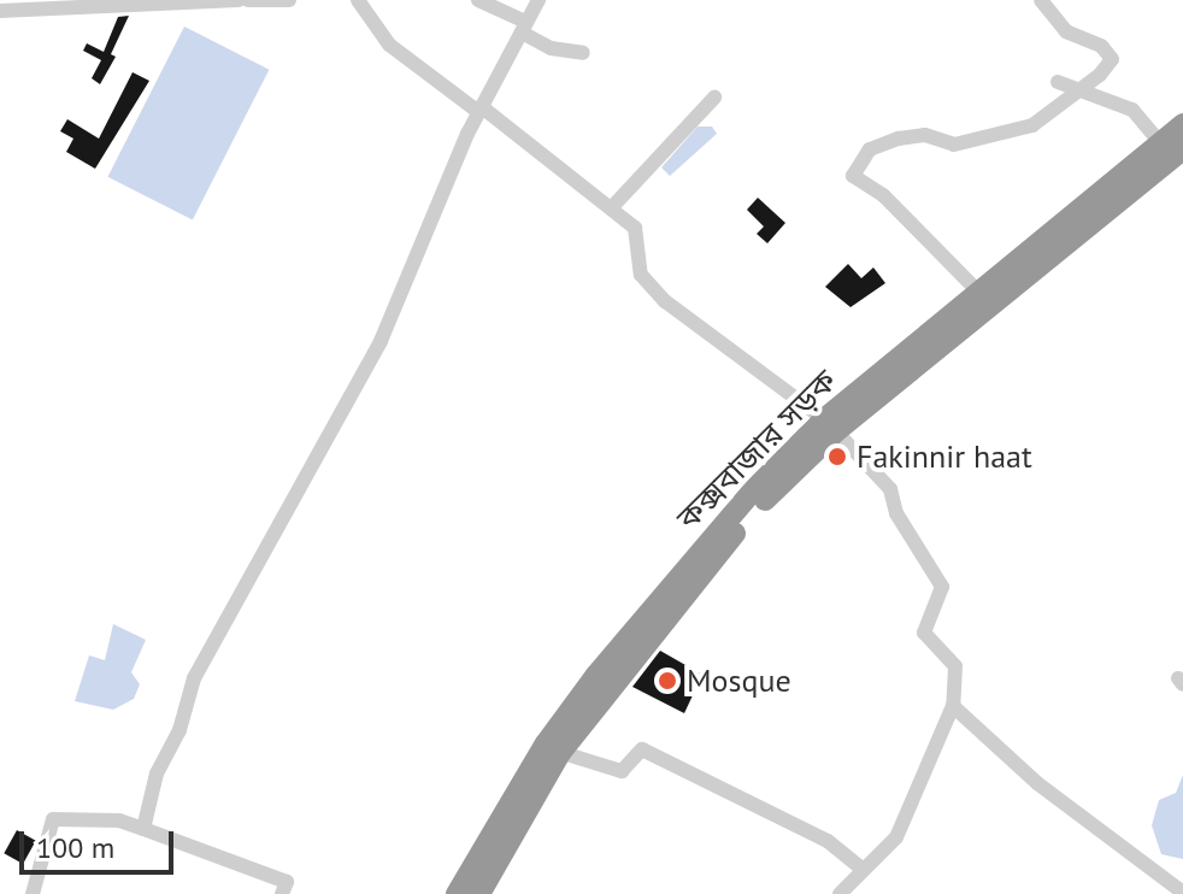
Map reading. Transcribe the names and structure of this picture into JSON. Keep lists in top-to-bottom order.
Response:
{
  "streets": {
    "highway": ["কক্সবাজার সড়ক"]
  },
  "places": ["Fakinnir haat", "Mosque"],
  "scale_bar": "100 m"
}
